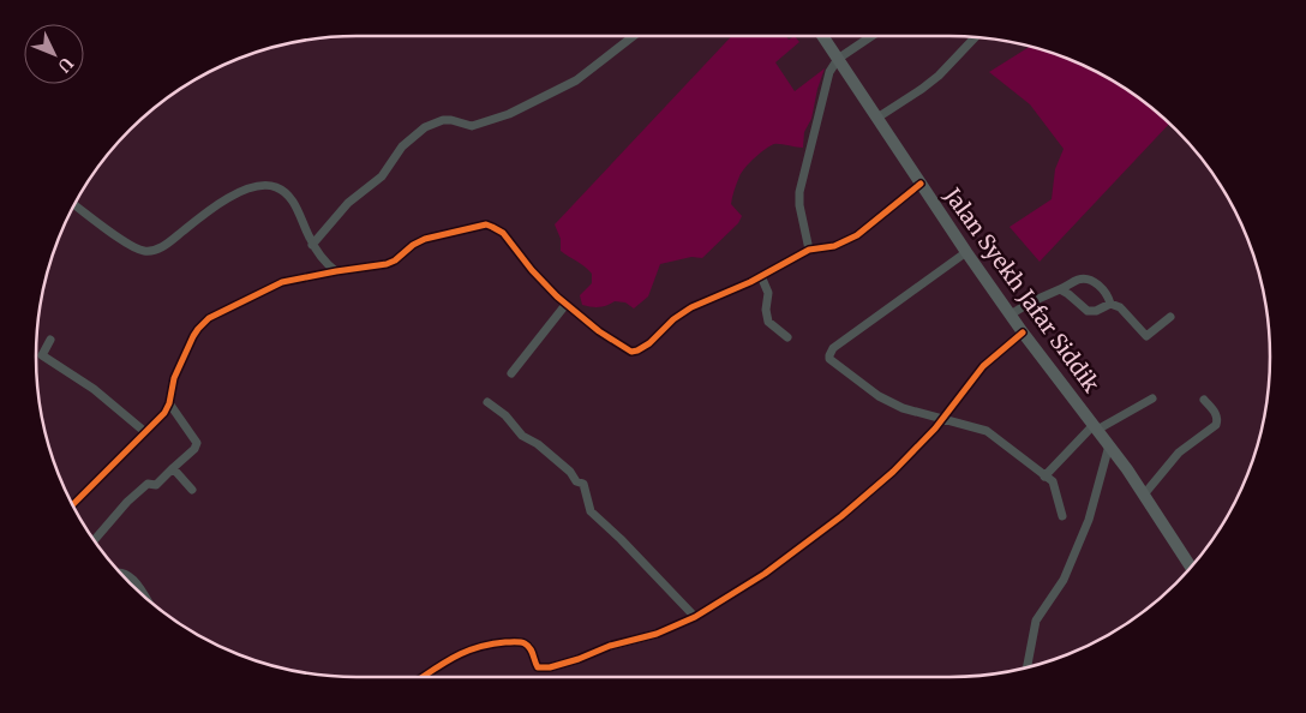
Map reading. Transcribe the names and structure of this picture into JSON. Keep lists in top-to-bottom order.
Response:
{
  "streets": {
    "main road": ["Jalan Syekh Jafar Siddik"]
  },
  "north": "bottom right"
}
